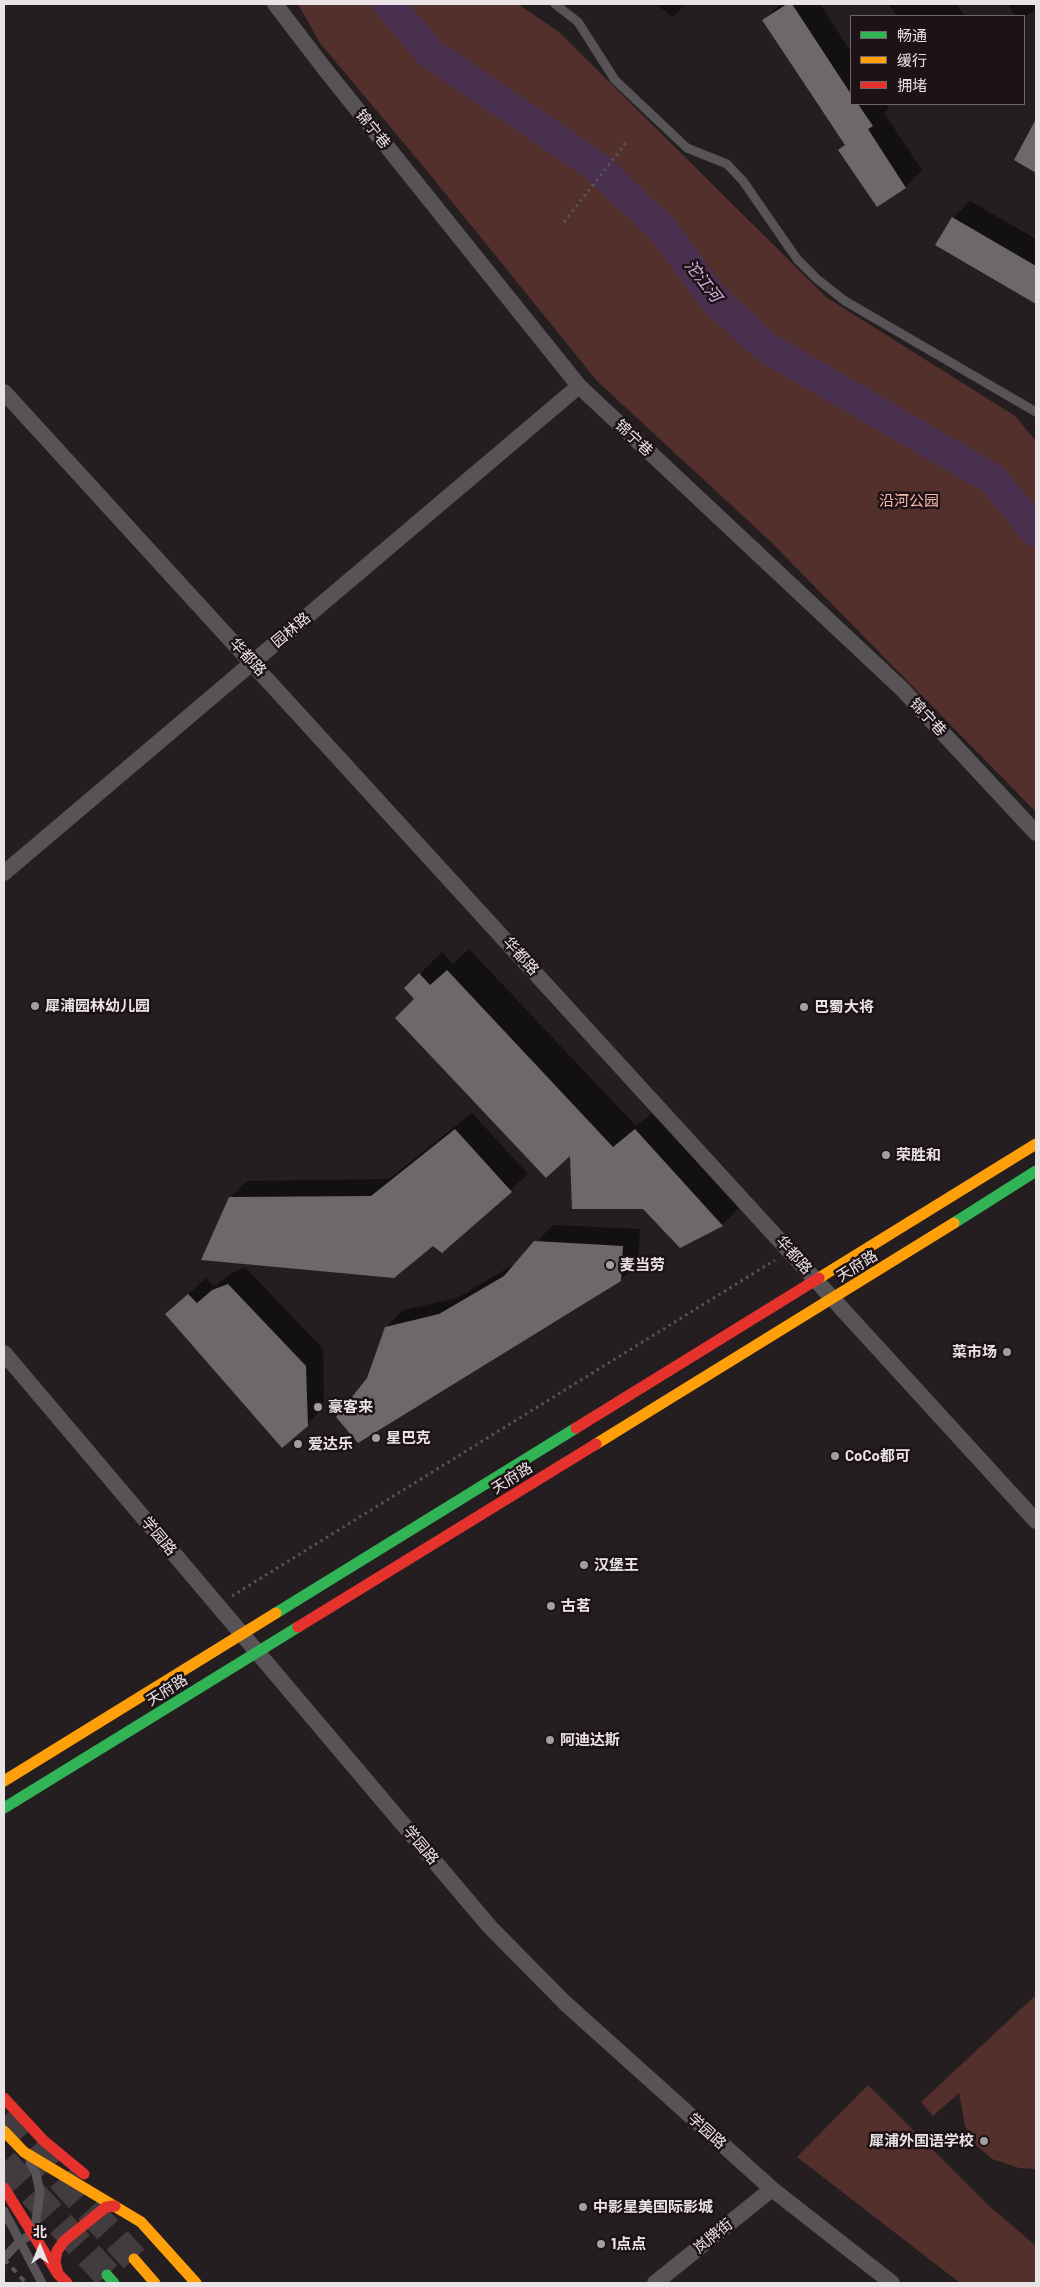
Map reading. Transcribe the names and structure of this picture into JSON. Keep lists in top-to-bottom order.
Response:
{
  "streets": {
    "main road": ["天府路"],
    "street": [
      "锦宁巷",
      "园林路",
      "华都路",
      "学园路",
      "岚牌街"
    ]
  },
  "crossings": [
    ["锦宁巷", "园林路"],
    ["园林路", "华都路"],
    ["华都路", "天府路"],
    ["天府路", "学园路"],
    ["学园路", "岚牌街"]
  ],
  "water": ["沱江河"],
  "parks": ["沿河公园"],
  "places": [
    "犀浦园林幼儿园",
    "巴蜀大将",
    "荣胜和",
    "麦当劳",
    "菜市场",
    "豪客来",
    "星巴克",
    "爱达乐",
    "CoCo都可",
    "汉堡王",
    "古茗",
    "阿迪达斯",
    "犀浦外国语学校",
    "中影星美国际影城",
    "1点点"
  ],
  "legend": ["畅通", "缓行", "拥堵"],
  "north": "top"
}
